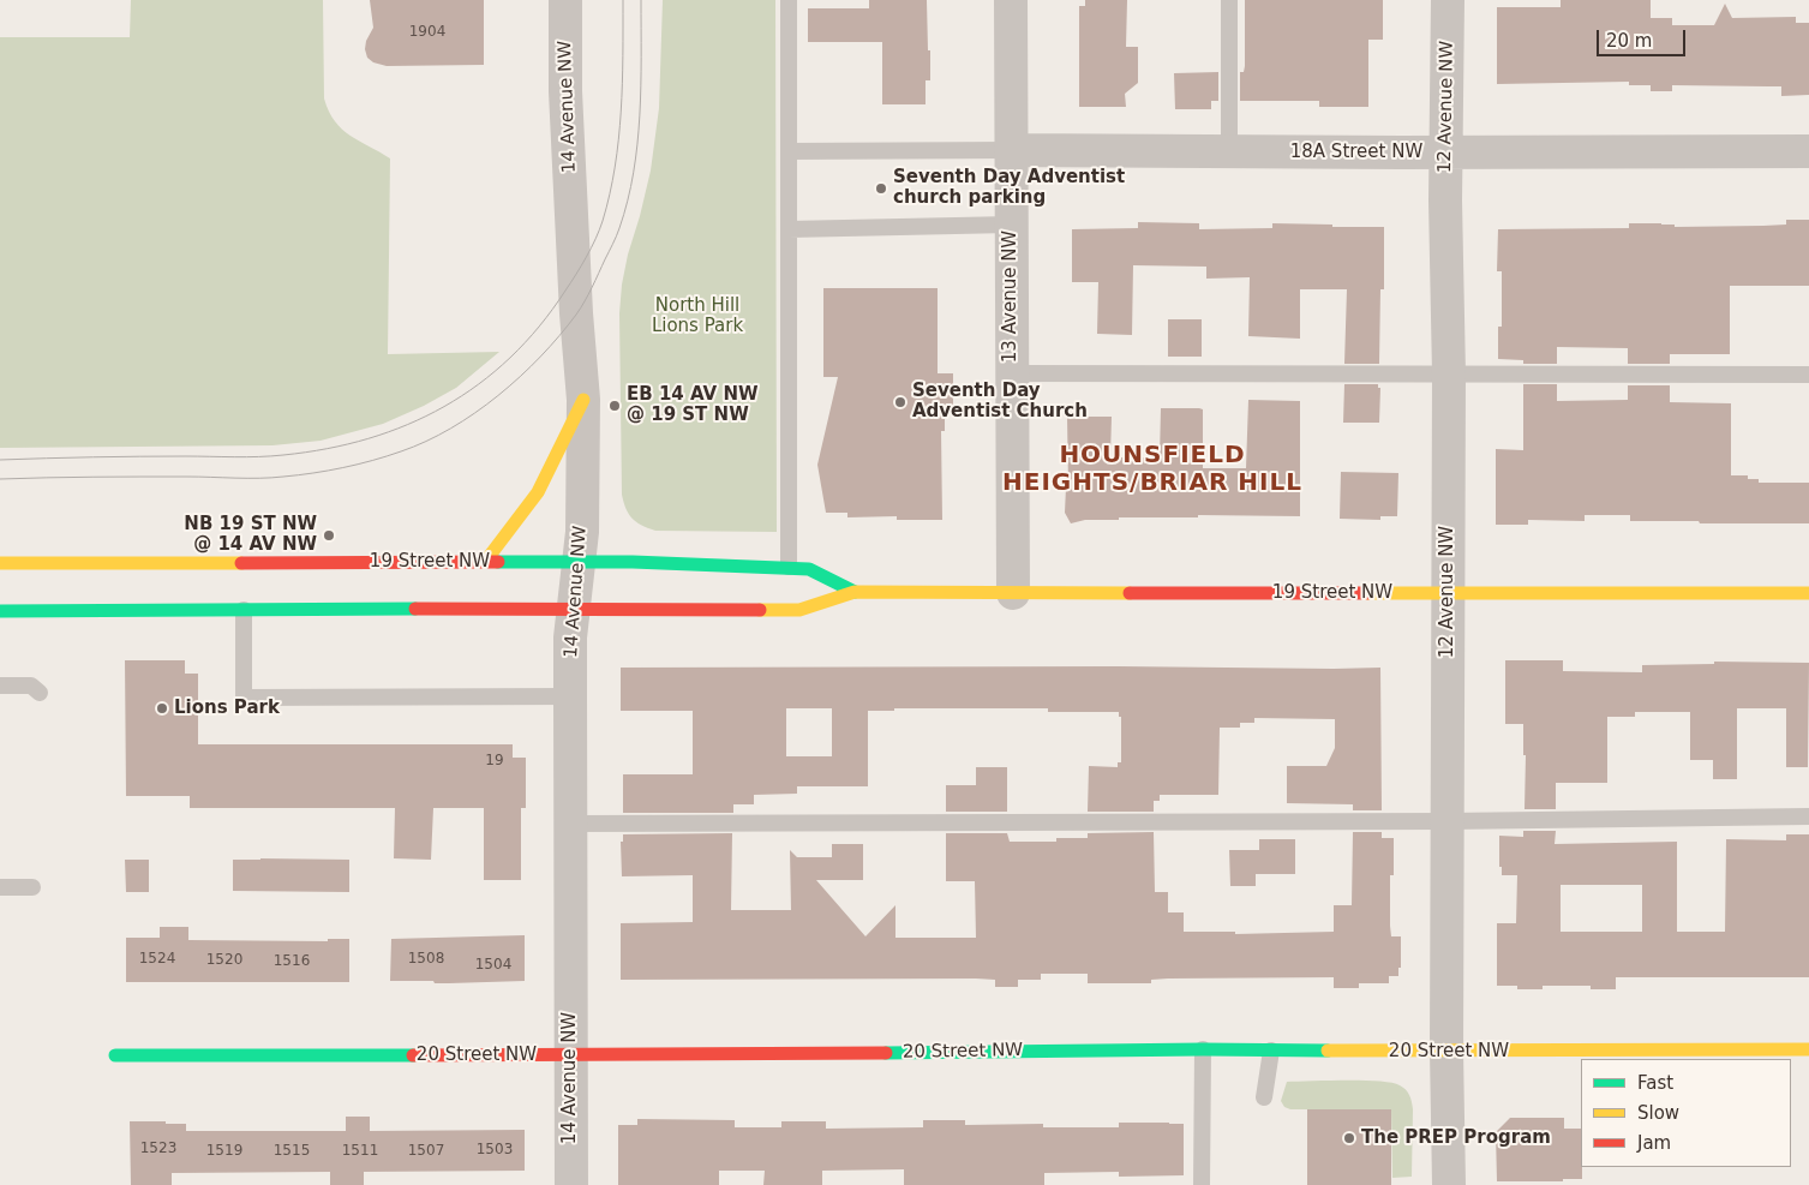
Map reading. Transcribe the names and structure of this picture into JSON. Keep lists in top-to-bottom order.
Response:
{
  "streets": {
    "street": [
      "14 Avenue NW",
      "12 Avenue NW",
      "18A Street NW",
      "13 Avenue NW",
      "19 Street NW",
      "20 Street NW"
    ]
  },
  "crossings": [
    ["14 Avenue NW", "19 Street NW"],
    ["14 Avenue NW", "20 Street NW"],
    ["12 Avenue NW", "18A Street NW"],
    ["12 Avenue NW", "19 Street NW"],
    ["12 Avenue NW", "20 Street NW"],
    ["18A Street NW", "13 Avenue NW"],
    ["13 Avenue NW", "19 Street NW"]
  ],
  "districts": ["HOUNSFIELD HEIGHTS/BRIAR HILL"],
  "parks": ["North Hill Lions Park"],
  "places": [
    "Seventh Day Adventist church parking",
    "Seventh Day Adventist Church",
    "EB 14 AV NW @ 19 ST NW",
    "NB 19 ST NW @ 14 AV NW",
    "Lions Park",
    "The PREP Program"
  ],
  "house_numbers": [
    "1904",
    "19",
    "1524",
    "1508",
    "1520",
    "1516",
    "1504",
    "1523",
    "1503",
    "1519",
    "1515",
    "1511",
    "1507"
  ],
  "legend": ["Fast", "Slow", "Jam"],
  "scale_bar": "20 m"
}
